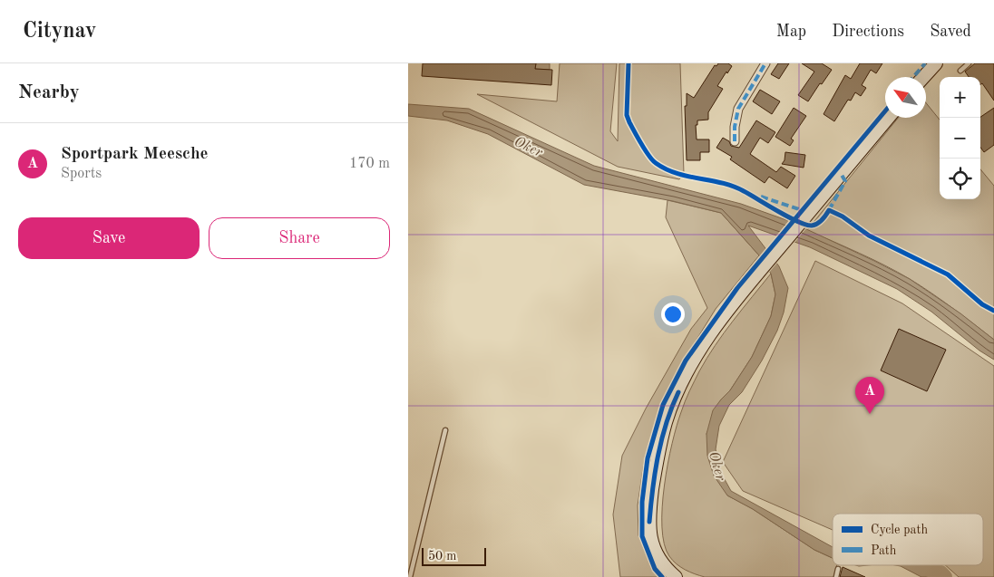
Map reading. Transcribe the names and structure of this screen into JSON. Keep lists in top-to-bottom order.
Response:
{
  "water": ["Oker"],
  "legend": ["Cycle path", "Path"],
  "scale_bar": "50 m",
  "north": "top left",
  "page": {
    "header": "Citynav",
    "nav": ["Map", "Directions", "Saved"],
    "heading": "Nearby",
    "map_buttons": ["+", "−"],
    "list": [
      {
        "mark": "A",
        "name": "Sportpark Meesche",
        "note": "Sports",
        "value": "170 m"
      }
    ],
    "buttons": ["Save", "Share"],
    "pins": "A",
    "scale": "50 m"
  }
}
